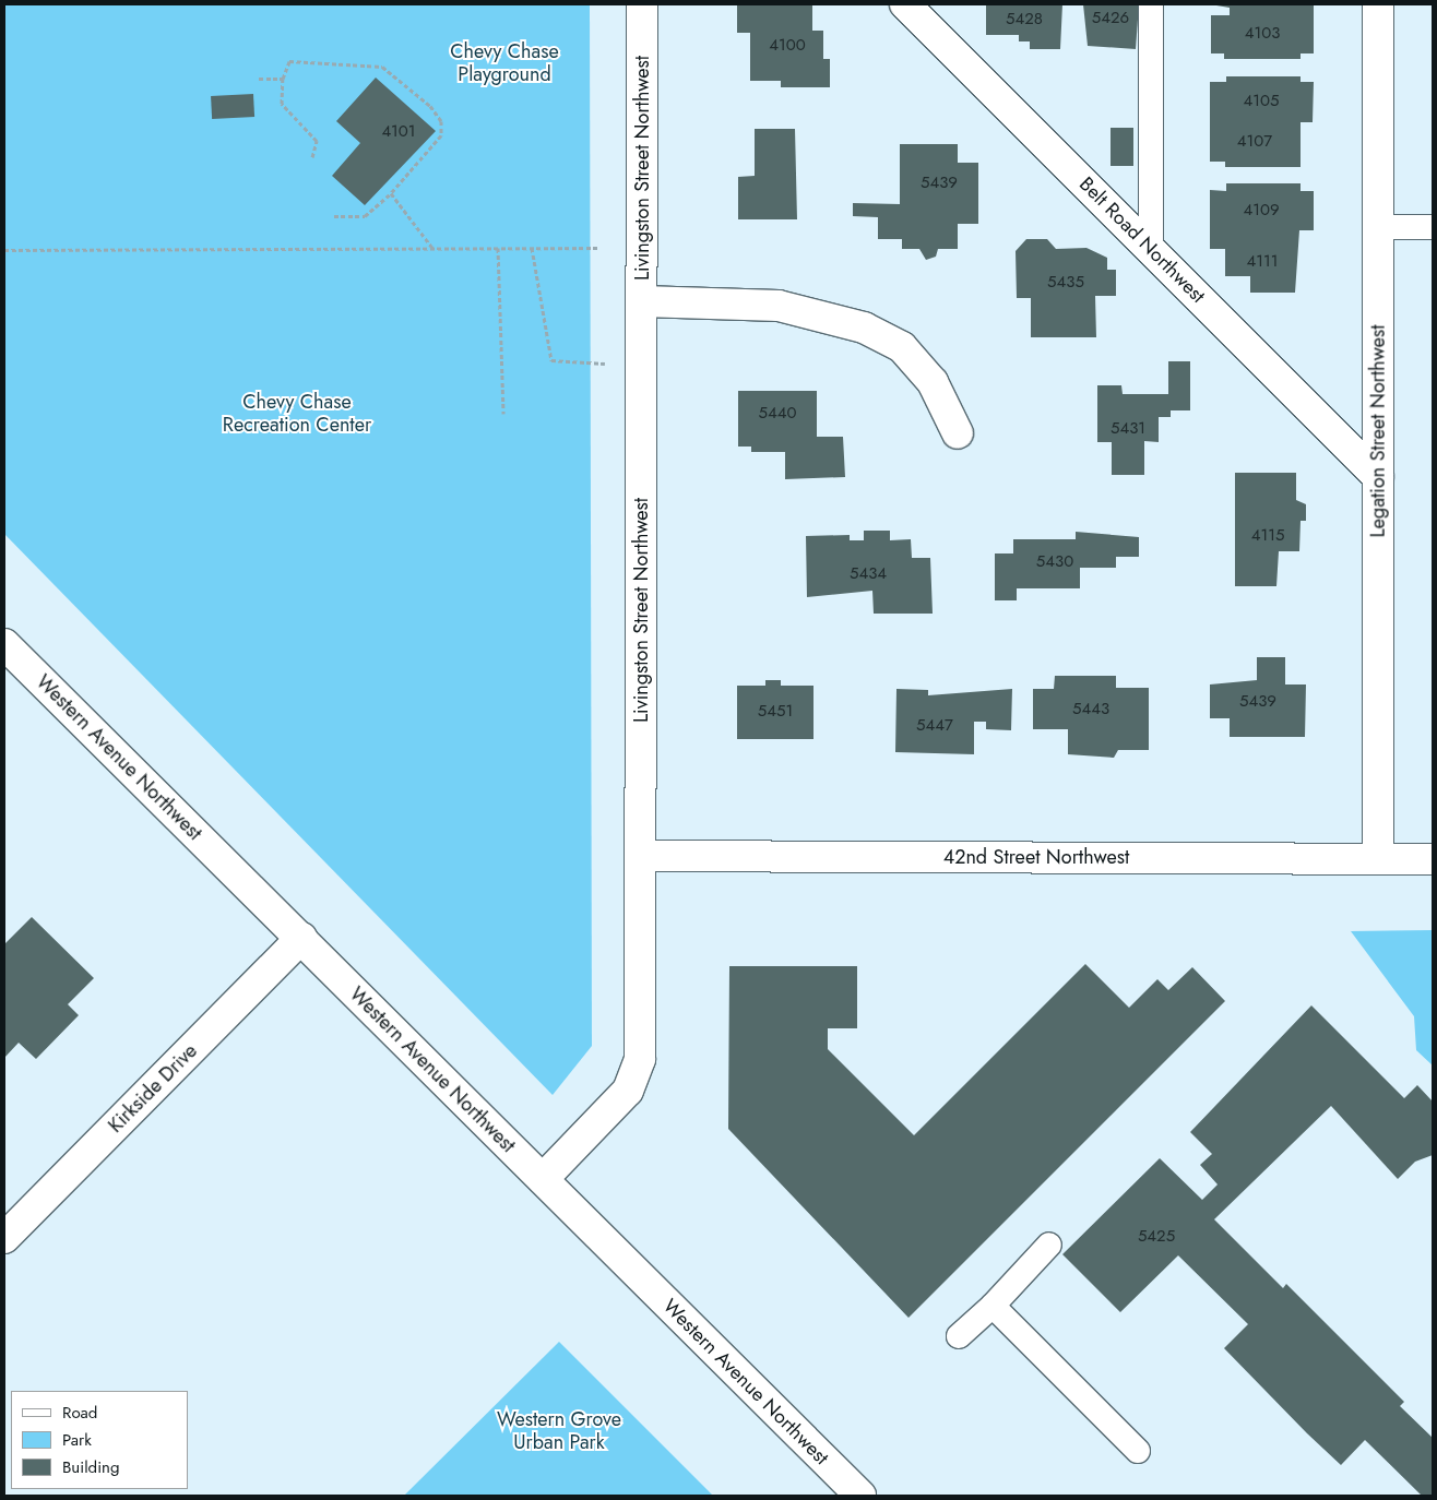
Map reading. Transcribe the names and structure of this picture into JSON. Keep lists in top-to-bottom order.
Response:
{
  "streets": {
    "street": [
      "Livingston Street Northwest",
      "Belt Road Northwest",
      "Legation Street Northwest",
      "Western Avenue Northwest",
      "42nd Street Northwest",
      "Kirkside Drive"
    ]
  },
  "crossings": [
    ["Livingston Street Northwest", "Western Avenue Northwest"],
    ["Livingston Street Northwest", "42nd Street Northwest"],
    ["Belt Road Northwest", "Legation Street Northwest"],
    ["Legation Street Northwest", "42nd Street Northwest"],
    ["Western Avenue Northwest", "Kirkside Drive"]
  ],
  "parks": ["Chevy Chase Playground", "Chevy Chase Recreation Center", "Western Grove Urban Park"],
  "house_numbers": [
    "5426",
    "5428",
    "4103",
    "4100",
    "4105",
    "4101",
    "4107",
    "5439",
    "4109",
    "4111",
    "5435",
    "5440",
    "5431",
    "4115",
    "5430",
    "5434",
    "5439",
    "5443",
    "5451",
    "5447",
    "5425"
  ],
  "legend": ["Road", "Park", "Building"]
}
